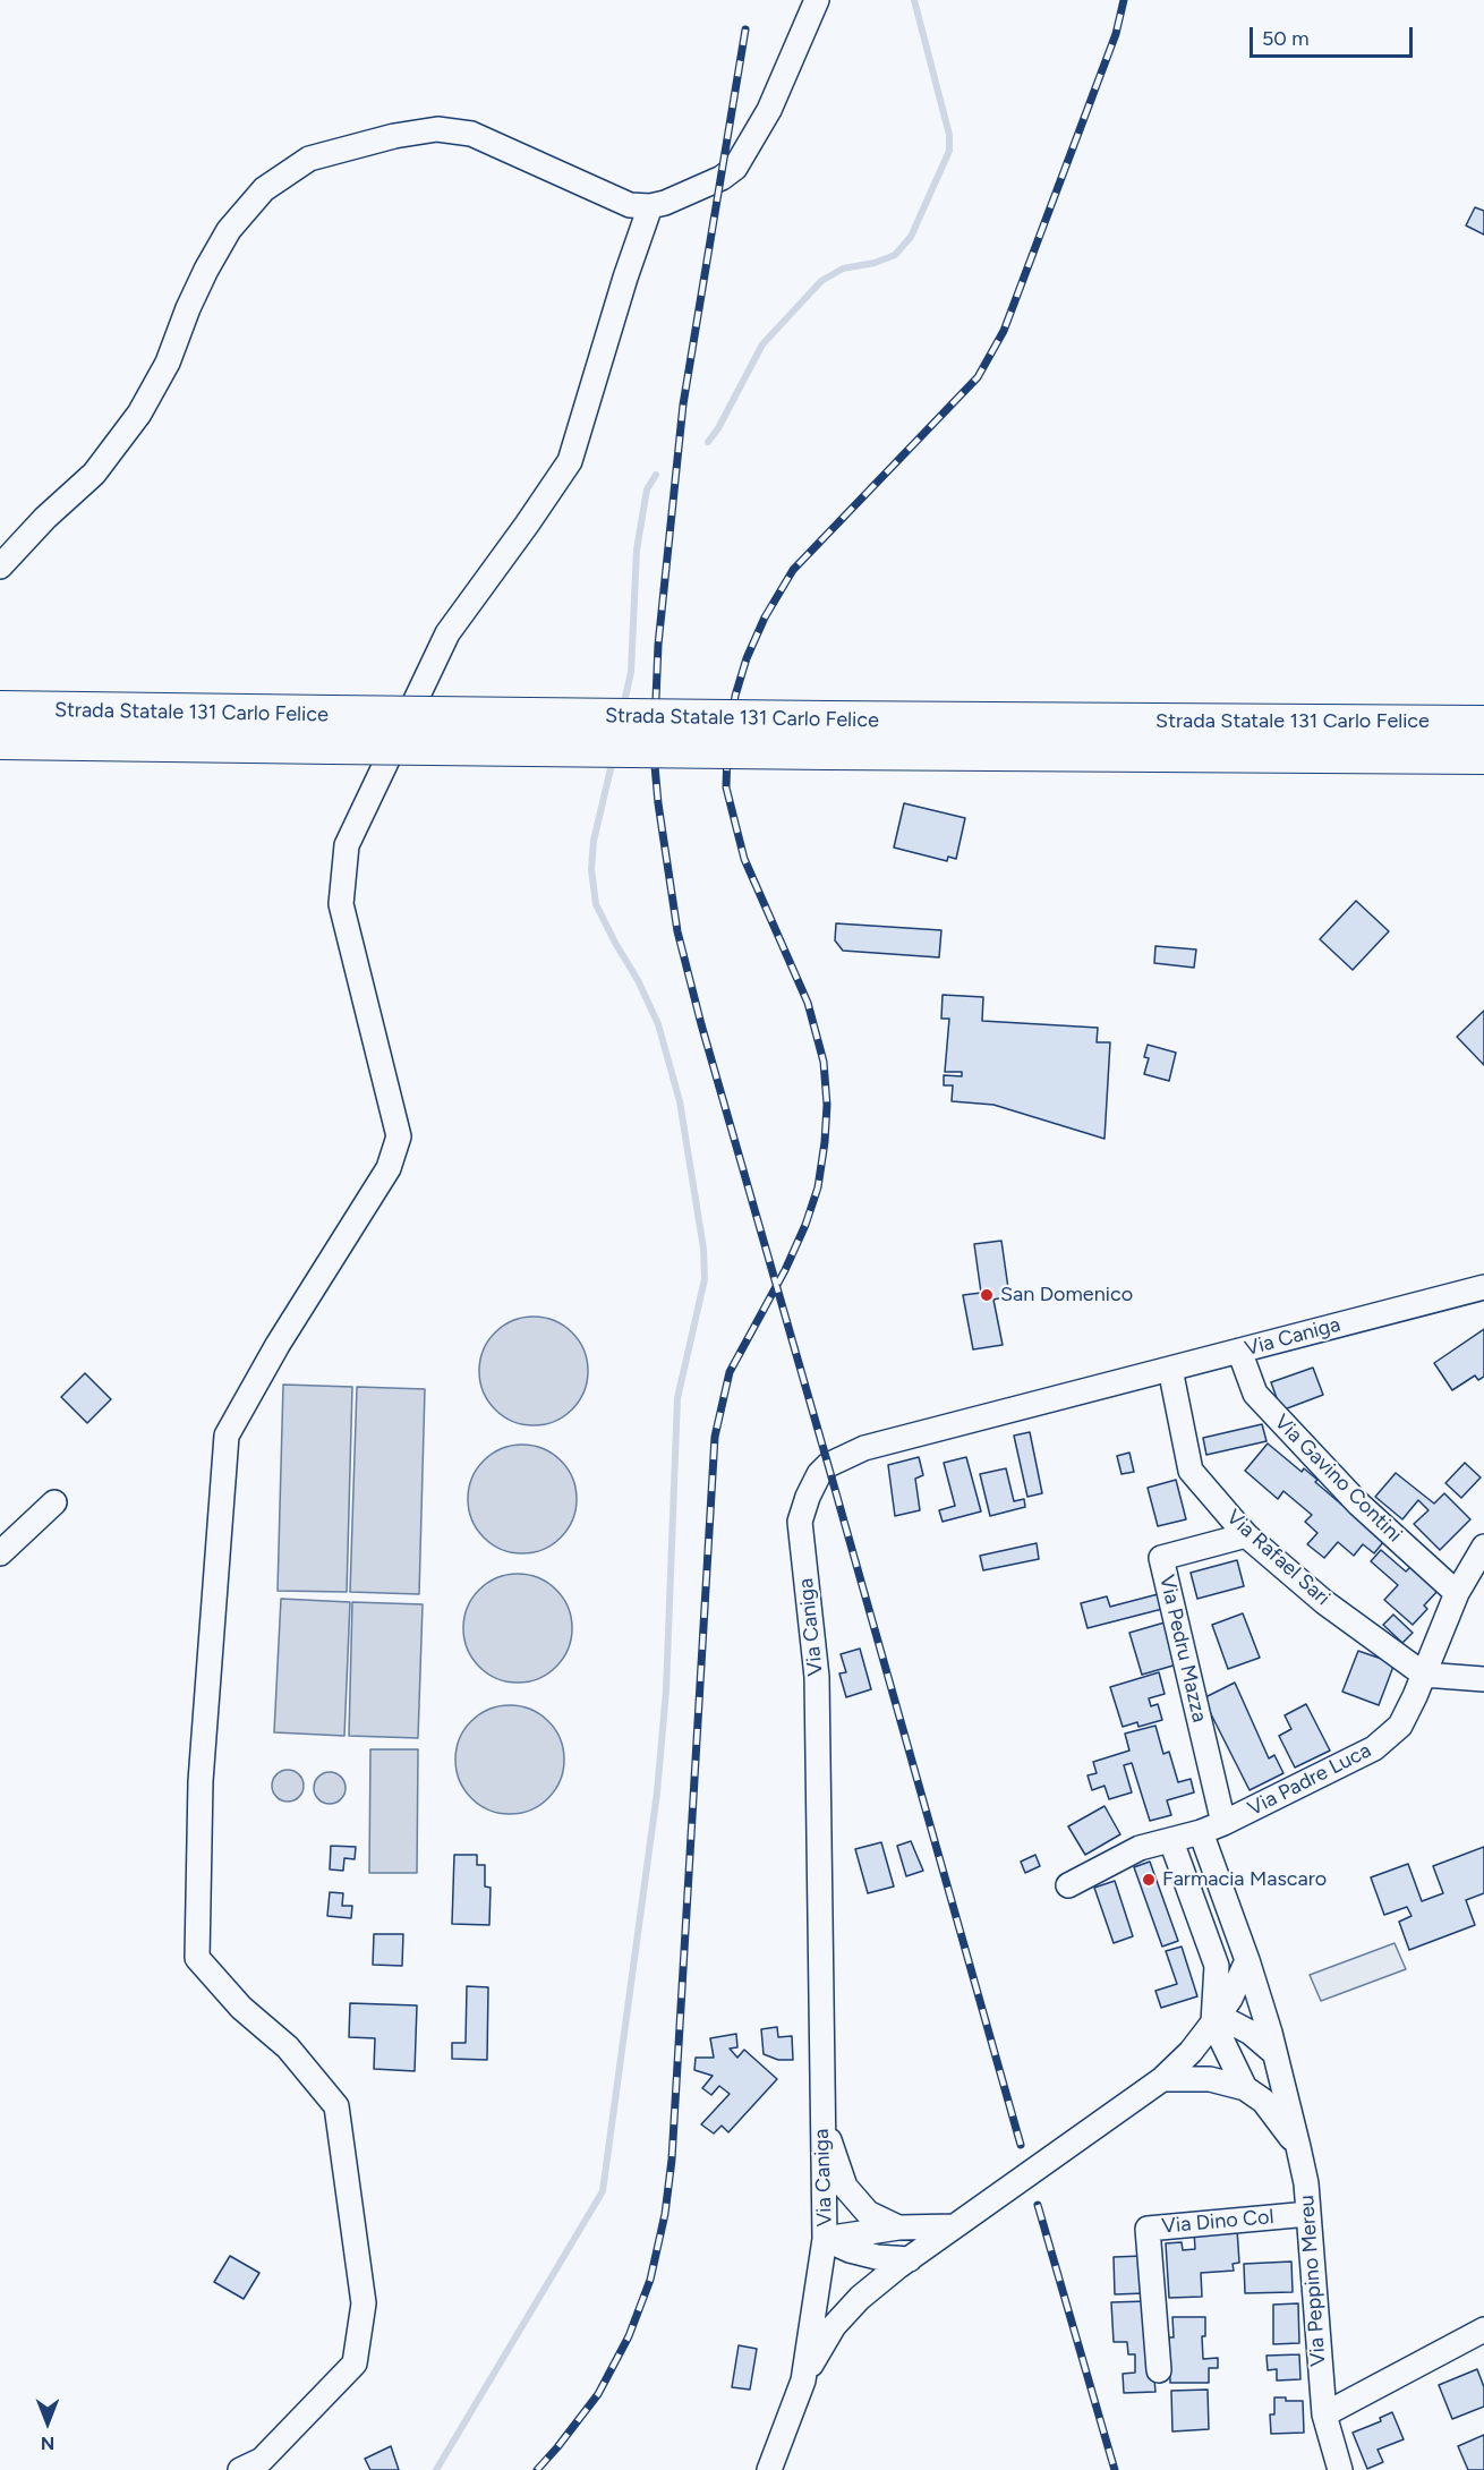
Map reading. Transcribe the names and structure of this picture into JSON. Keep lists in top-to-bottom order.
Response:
{
  "streets": {
    "highway": ["Strada Statale 131 Carlo Felice"],
    "street": [
      "Via Caniga",
      "Via Gavino Contini",
      "Via Rafael Sari",
      "Via Pedru Mazza",
      "Via Padre Luca",
      "Via Dino Col",
      "Via Peppino Mereu"
    ]
  },
  "crossings": [
    ["Via Caniga", "Via Gavino Contini"],
    ["Via Caniga", "Via Rafael Sari"],
    ["Via Gavino Contini", "Via Padre Luca"],
    ["Via Rafael Sari", "Via Pedru Mazza"],
    ["Via Rafael Sari", "Via Padre Luca"],
    ["Via Pedru Mazza", "Via Padre Luca"],
    ["Via Padre Luca", "Via Peppino Mereu"],
    ["Via Dino Col", "Via Peppino Mereu"]
  ],
  "places": ["San Domenico", "Farmacia Mascaro"],
  "scale_bar": "50 m",
  "north": "bottom"
}
